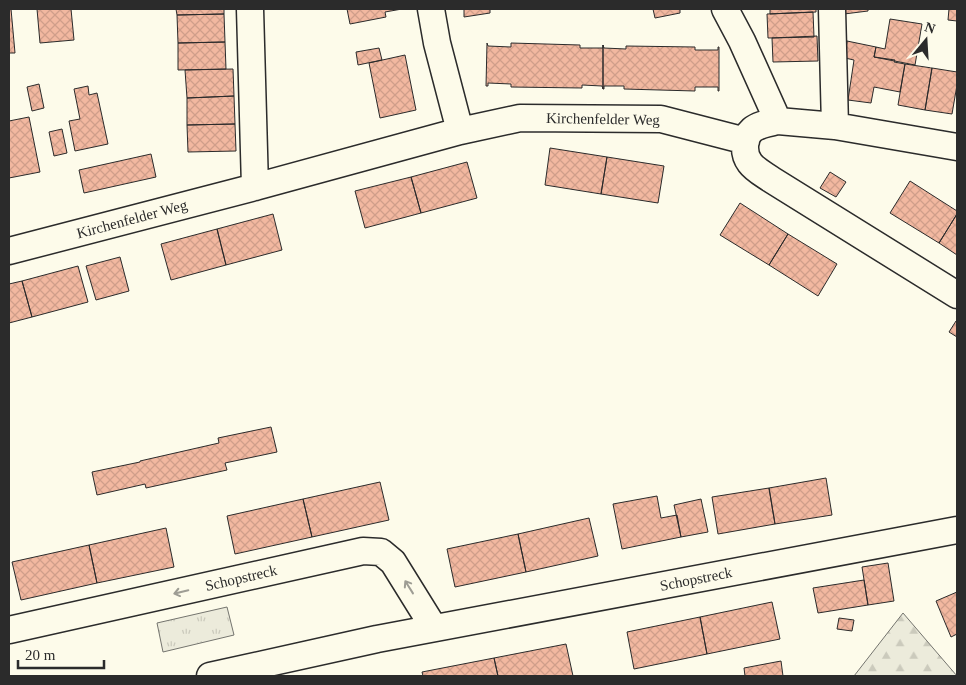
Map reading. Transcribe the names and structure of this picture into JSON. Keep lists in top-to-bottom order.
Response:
{
  "streets": {
    "street": ["Kirchenfelder Weg", "Schopstreck"]
  },
  "scale_bar": "20 m",
  "north": "top"
}
